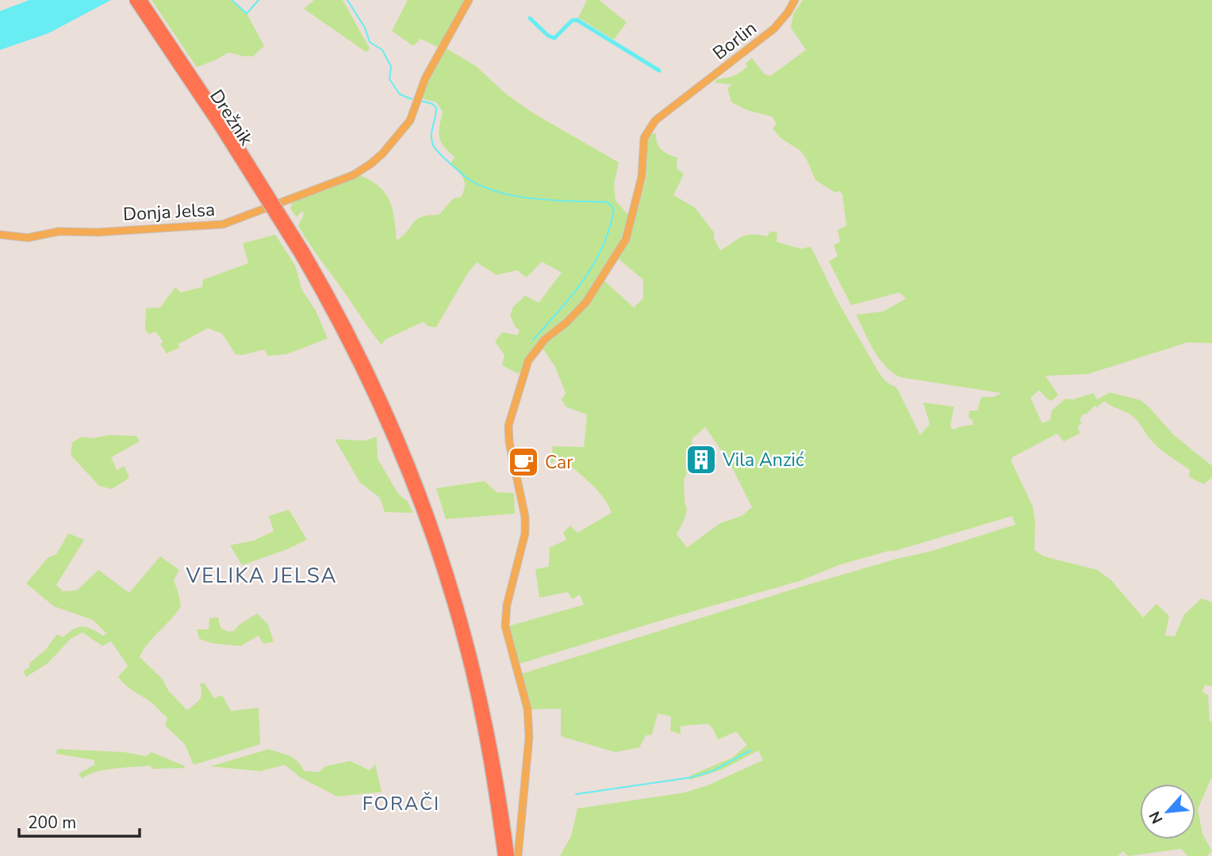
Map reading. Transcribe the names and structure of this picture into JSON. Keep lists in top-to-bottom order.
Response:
{
  "streets": {
    "highway": ["Drežnik"],
    "main road": ["Borlin", "Donja Jelsa"]
  },
  "districts": ["VELIKA JELSA", "FORAČI"],
  "places": {
    "building": ["Vila Anzić"],
    "cafe": ["Car"]
  },
  "scale_bar": "200 m",
  "north": "bottom left"
}
